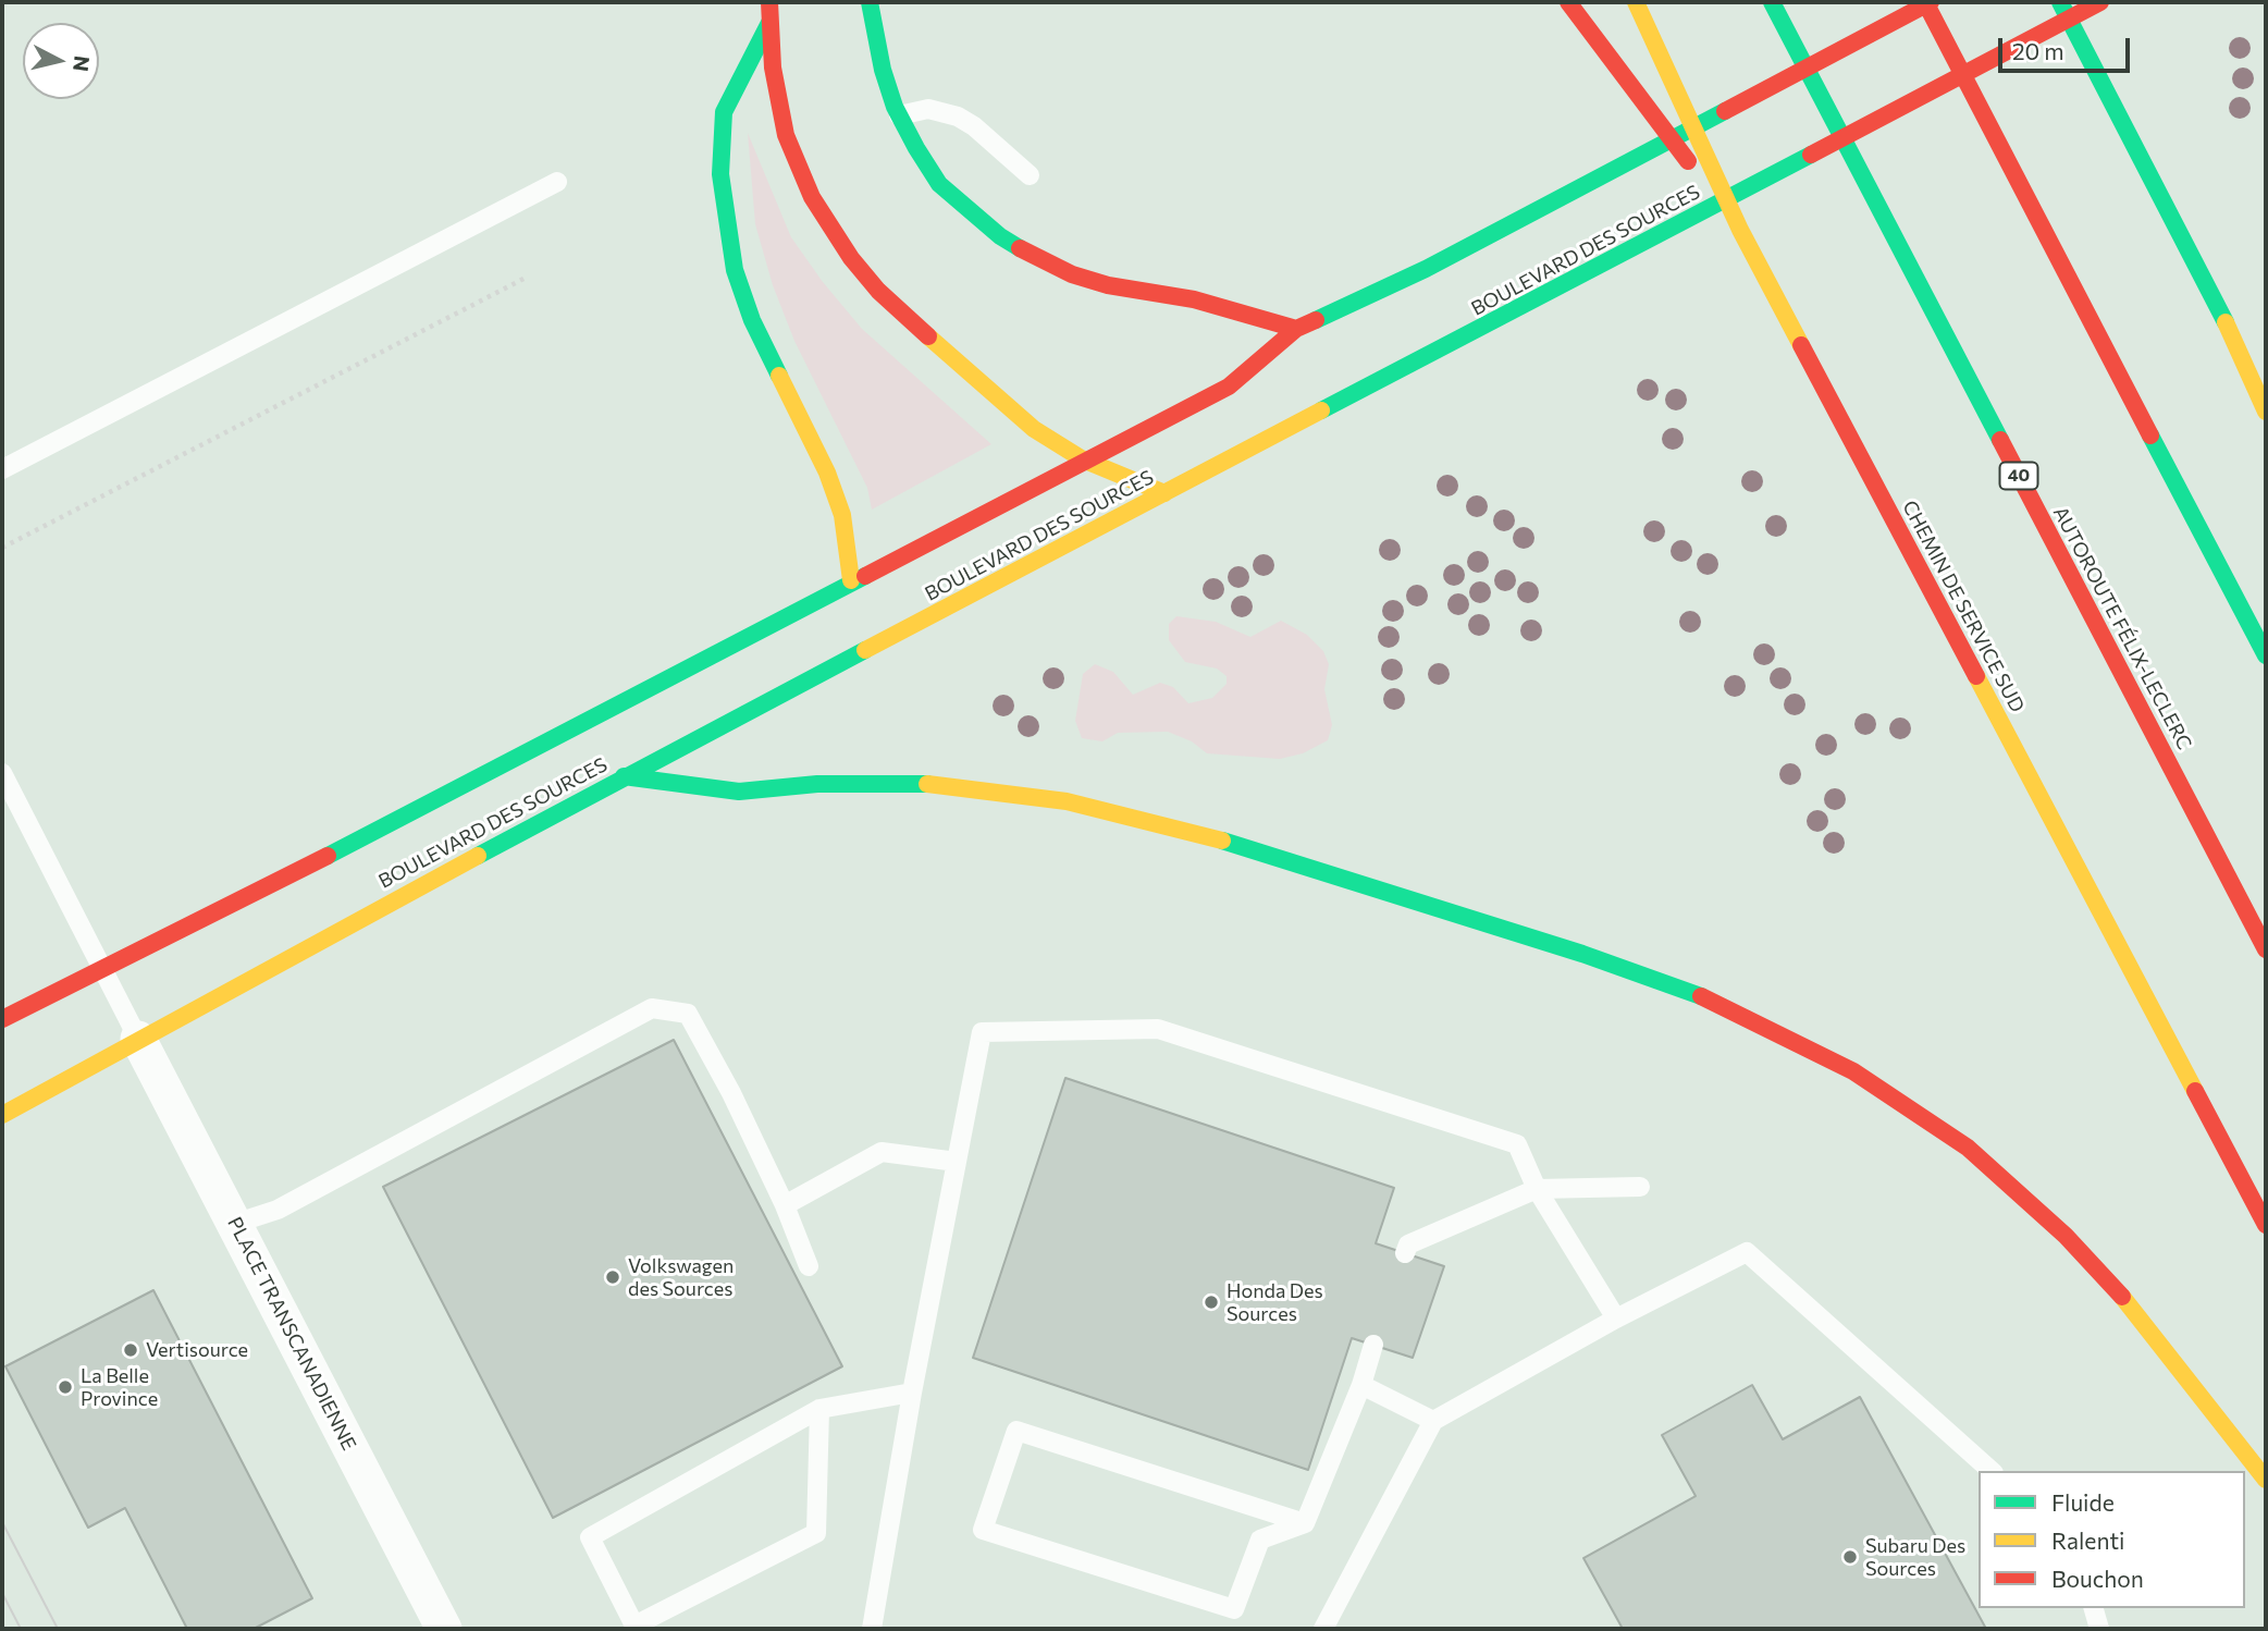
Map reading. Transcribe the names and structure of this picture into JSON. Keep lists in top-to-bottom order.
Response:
{
  "streets": {
    "main road": [
      "BOULEVARD DES SOURCES",
      "40",
      "CHEMIN DE SERVICE SUD",
      "AUTOROUTE FÉLIX-LECLERC"
    ],
    "street": ["PLACE TRANSCANADIENNE"]
  },
  "crossings": [
    ["BOULEVARD DES SOURCES", "PLACE TRANSCANADIENNE"]
  ],
  "places": [
    "Volkswagen des Sources",
    "Honda Des Sources",
    "Vertisource",
    "La Belle Province",
    "Subaru Des Sources"
  ],
  "legend": ["Fluide", "Ralenti", "Bouchon"],
  "scale_bar": "20 m",
  "north": "right"
}
